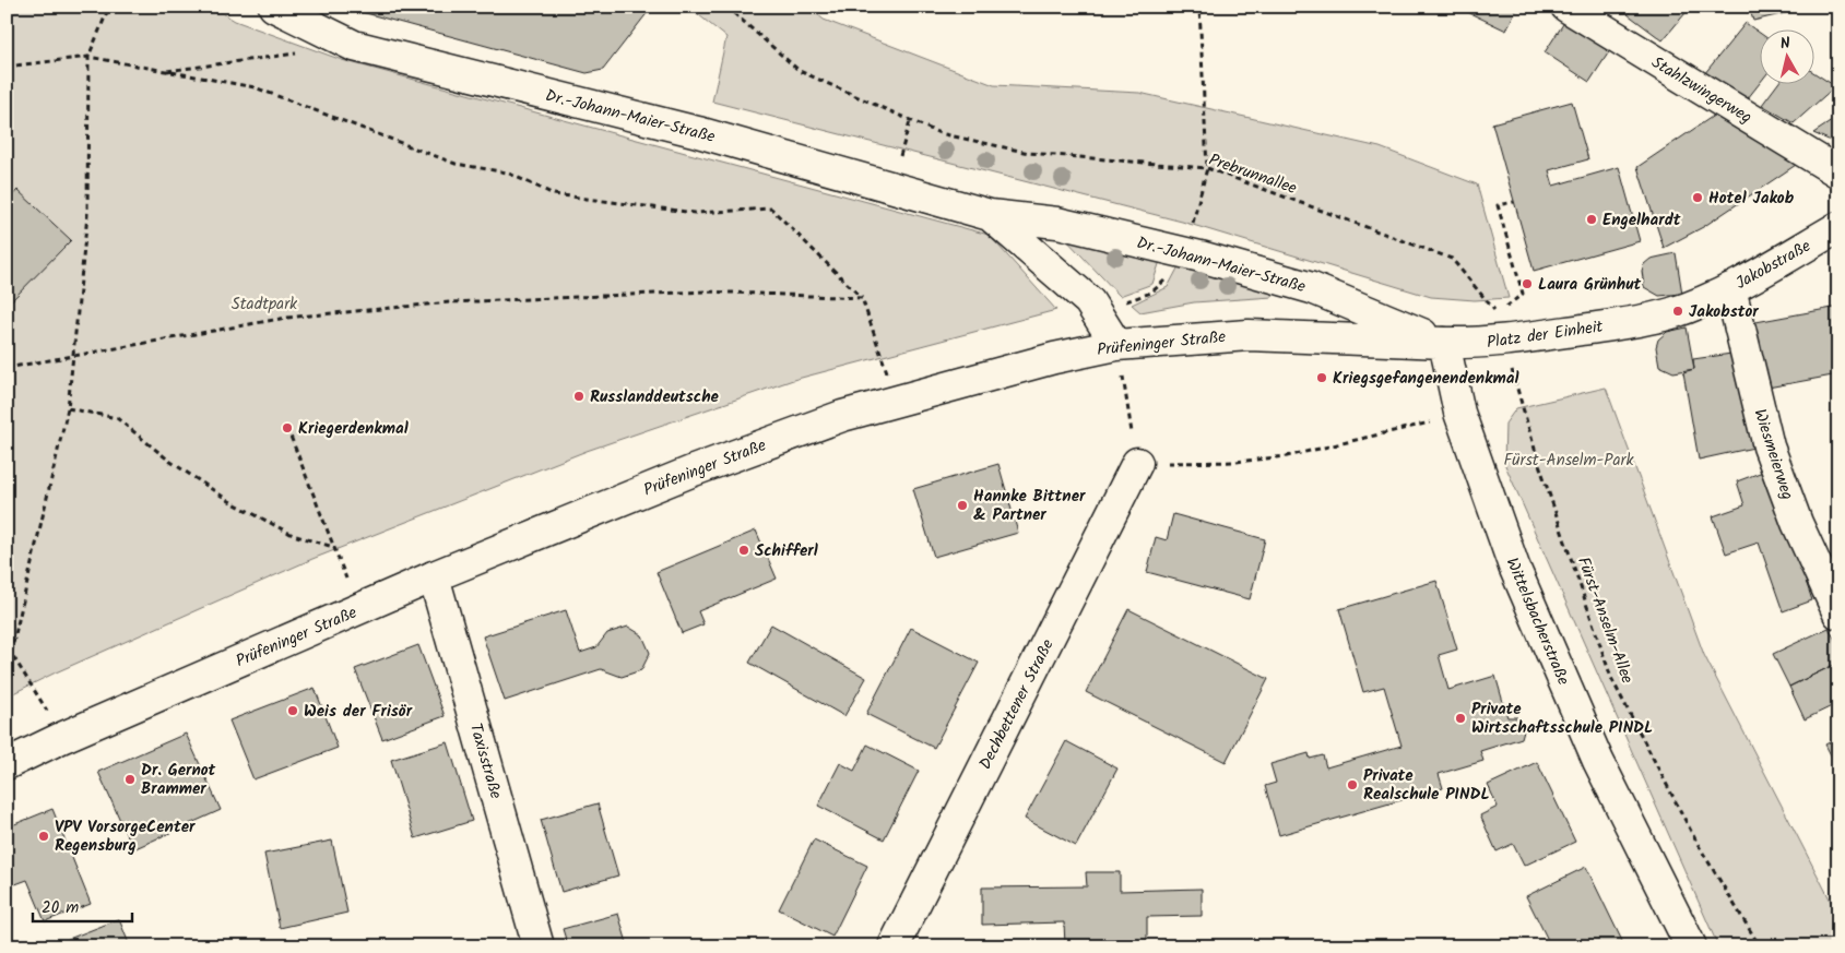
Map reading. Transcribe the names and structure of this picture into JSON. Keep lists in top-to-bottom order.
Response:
{
  "streets": {
    "street": [
      "Stahlzwingerweg",
      "Dr.-Johann-Maier-Straße",
      "Jakobstraße",
      "Platz der Einheit",
      "Prüfeninger Straße",
      "Wiesmeierweg",
      "Wittelsbacherstraße",
      "Dechbettener Straße",
      "Taxisstraße"
    ],
    "path": ["Prebrunnallee", "Fürst-Anselm-Allee"]
  },
  "crossings": [
    ["Dr.-Johann-Maier-Straße", "Platz der Einheit"],
    ["Dr.-Johann-Maier-Straße", "Prüfeninger Straße"],
    ["Dr.-Johann-Maier-Straße", "Wittelsbacherstraße"],
    ["Prebrunnallee", "Platz der Einheit"],
    ["Prebrunnallee", "Fürst-Anselm-Allee"],
    ["Jakobstraße", "Platz der Einheit"],
    ["Jakobstraße", "Wiesmeierweg"],
    ["Platz der Einheit", "Prüfeninger Straße"],
    ["Platz der Einheit", "Fürst-Anselm-Allee"],
    ["Platz der Einheit", "Wittelsbacherstraße"],
    ["Prüfeninger Straße", "Wittelsbacherstraße"],
    ["Prüfeninger Straße", "Taxisstraße"]
  ],
  "parks": ["Stadtpark", "Fürst-Anselm-Park"],
  "places": [
    "Hotel Jakob",
    "Engelhardt",
    "Laura Grünhut",
    "Jakobstor",
    "Kriegsgefangenendenkmal",
    "Russlanddeutsche",
    "Kriegerdenkmal",
    "Hannke Bittner & Partner",
    "Schifferl",
    "Weis der Frisör",
    "Private Wirtschaftsschule PINDL",
    "Dr. Gernot Brammer",
    "Private Realschule PINDL",
    "VPV VorsorgeCenter Regensburg"
  ],
  "scale_bar": "20 m",
  "north": "top"
}
